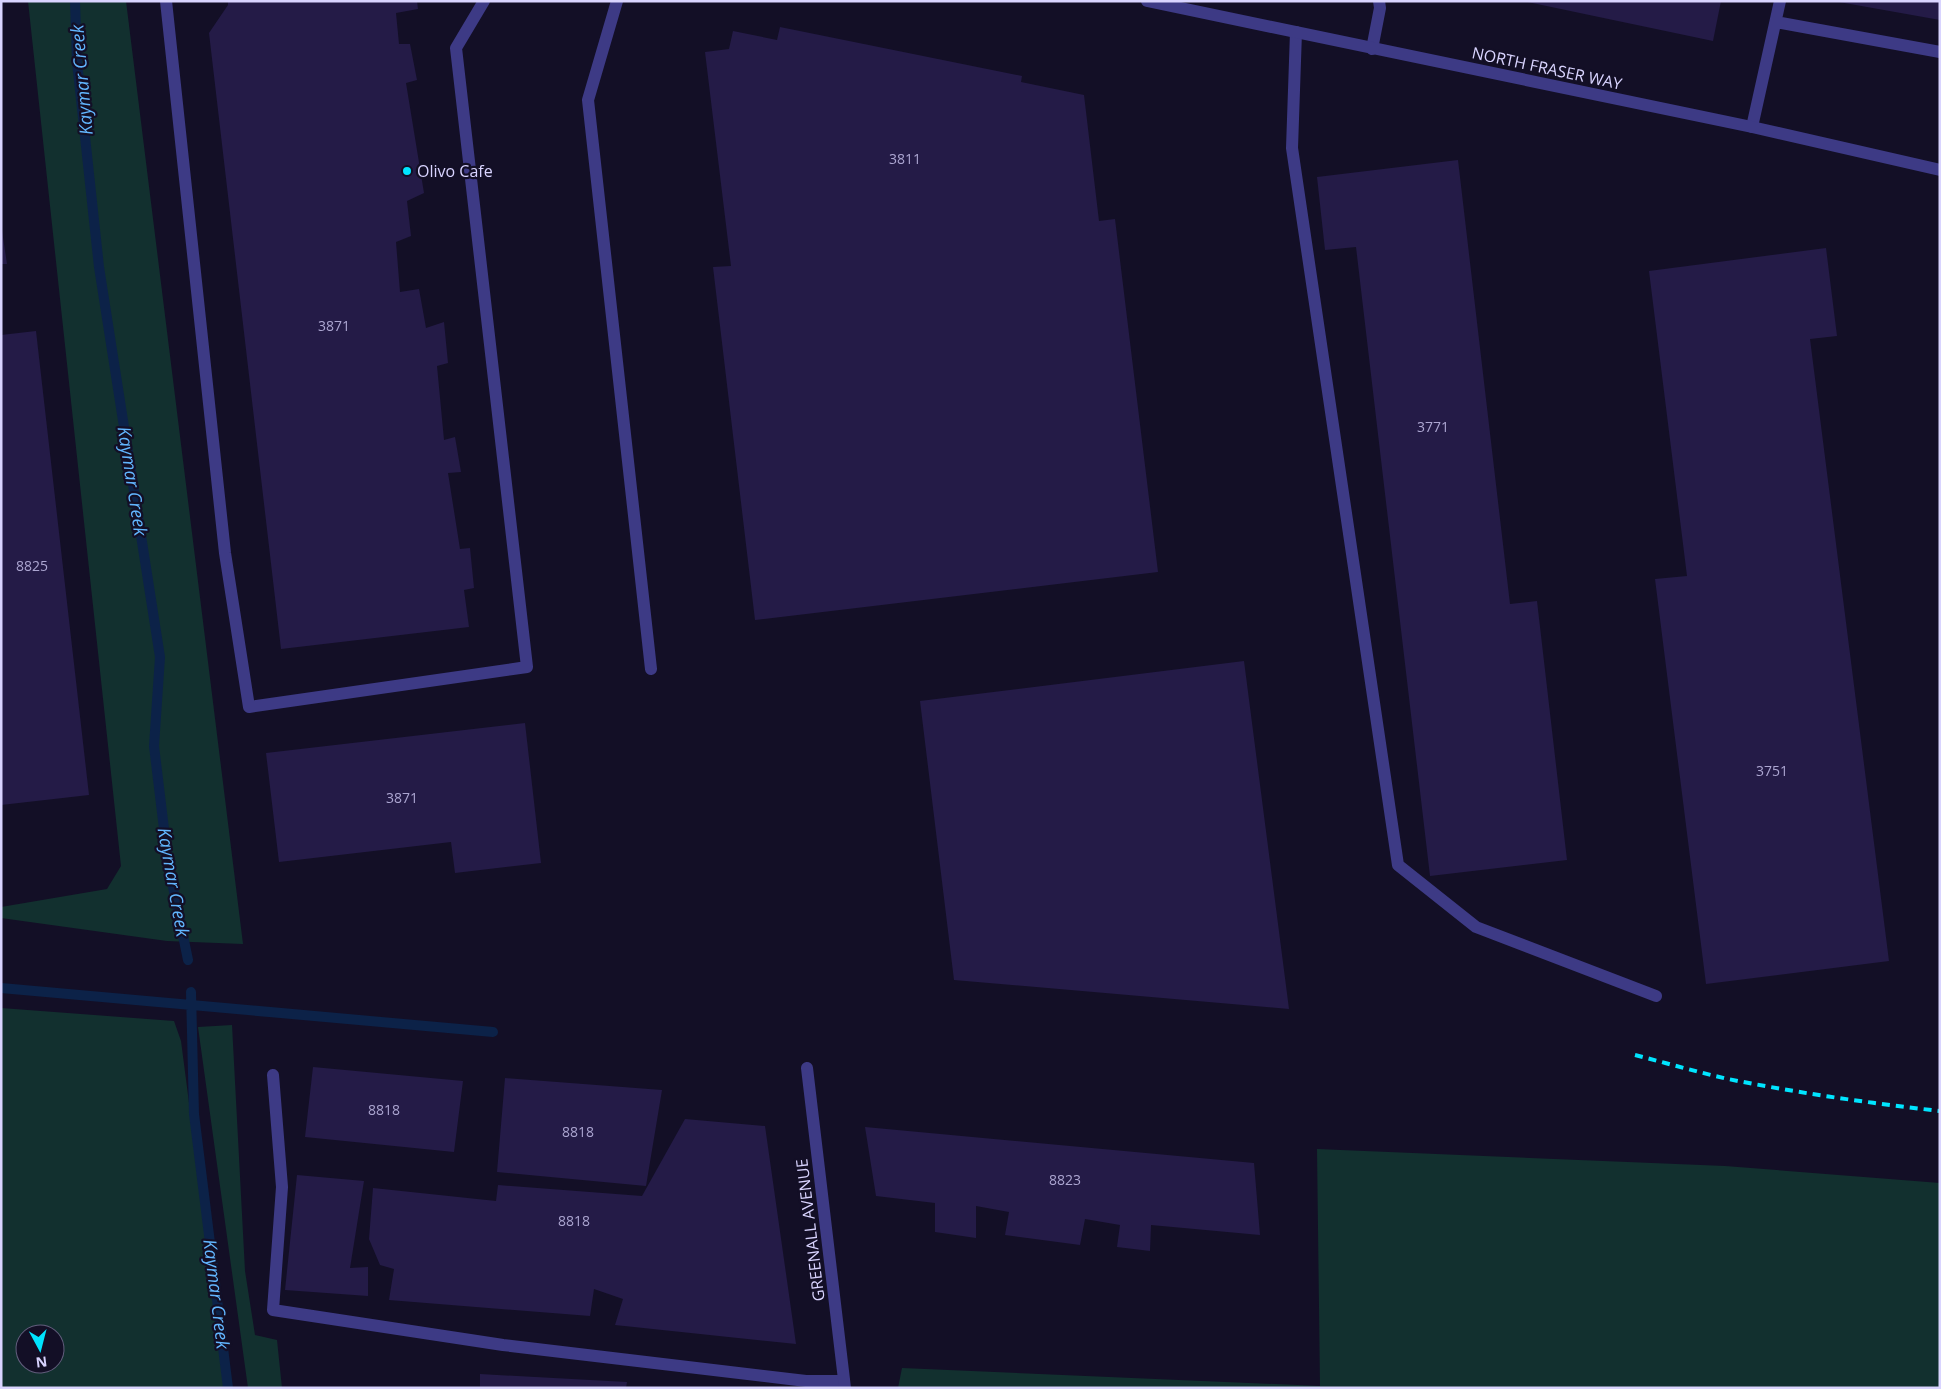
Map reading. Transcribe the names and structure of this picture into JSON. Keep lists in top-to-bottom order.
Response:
{
  "streets": {
    "street": ["NORTH FRASER WAY", "GREENALL AVENUE"]
  },
  "water": ["Kaymar Creek"],
  "places": ["Olivo Cafe"],
  "house_numbers": [
    "3811",
    "3871",
    "3771",
    "8825",
    "3751",
    "3871",
    "8818",
    "8818",
    "8823",
    "8818"
  ],
  "north": "bottom"
}
